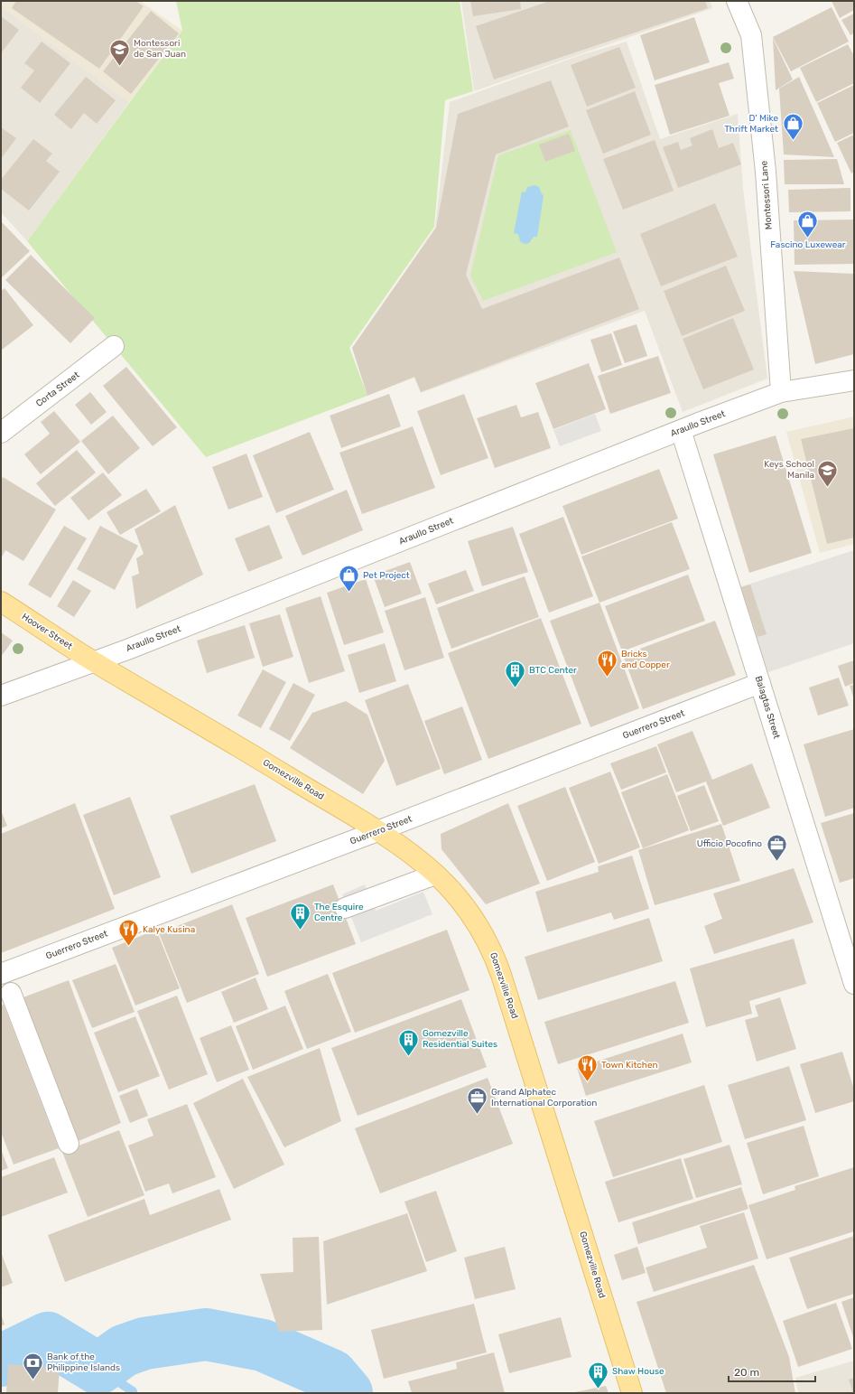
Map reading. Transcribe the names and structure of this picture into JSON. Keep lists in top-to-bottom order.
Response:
{
  "streets": {
    "main road": ["Hoover Street", "Gomezville Road"],
    "street": [
      "Montessori Lane",
      "Corta Street",
      "Araullo Street",
      "Balagtas Street",
      "Guerrero Street"
    ]
  },
  "crossings": [
    ["Montessori Lane", "Araullo Street"],
    ["Araullo Street", "Hoover Street"],
    ["Araullo Street", "Balagtas Street"],
    ["Araullo Street", "Gomezville Road"],
    ["Hoover Street", "Gomezville Road"],
    ["Balagtas Street", "Guerrero Street"],
    ["Guerrero Street", "Gomezville Road"]
  ],
  "places": {
    "school or university": ["Montessori de San Juan", "Keys School Manila"],
    "shop": ["D' Mike Thrift Market", "Fascino Luxewear", "Pet Project"],
    "restaurant": ["Bricks and Copper", "Kalye Kusina", "Town Kitchen"],
    "building": [
      "BTC Center",
      "The Esquire Centre",
      "Gomezville Residential Suites",
      "Shaw House"
    ],
    "office": ["Ufficio Pocofino", "Grand Alphatec International Corporation"],
    "bank": ["Bank of the Philippine Islands"]
  },
  "scale_bar": "20 m"
}
